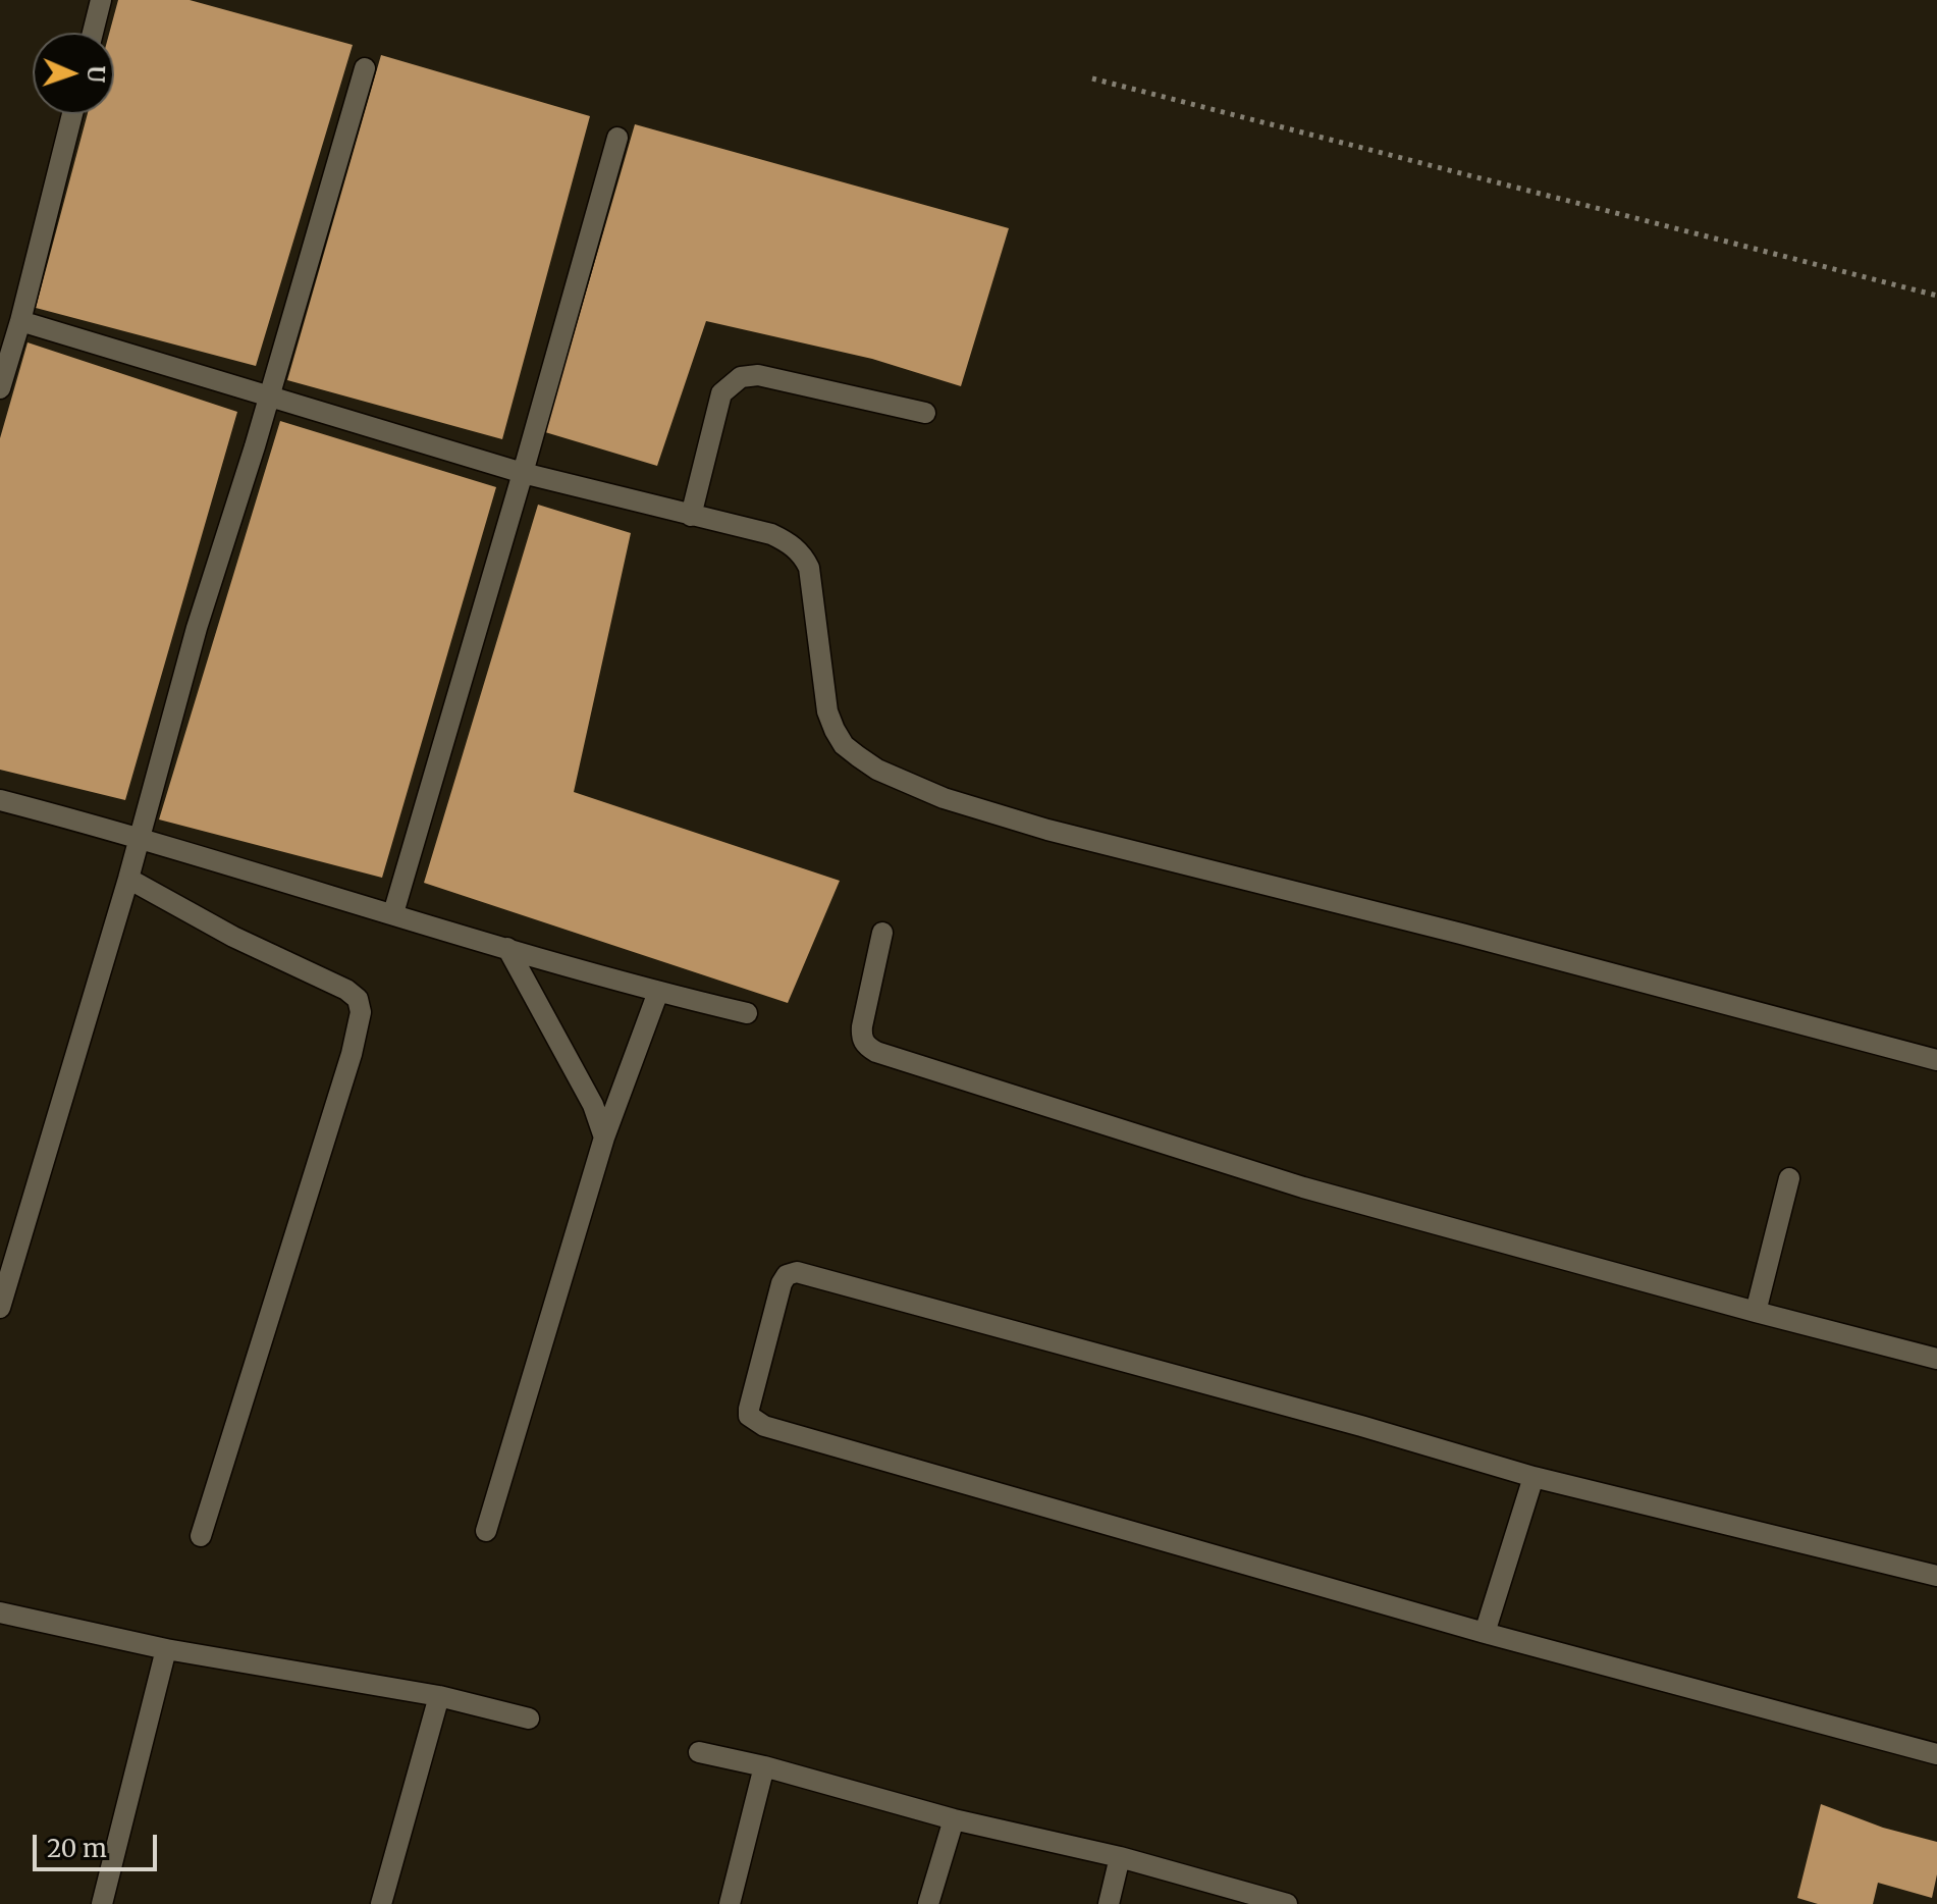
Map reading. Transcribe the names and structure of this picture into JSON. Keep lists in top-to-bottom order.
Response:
{
  "scale_bar": "20 m",
  "north": "right"
}
